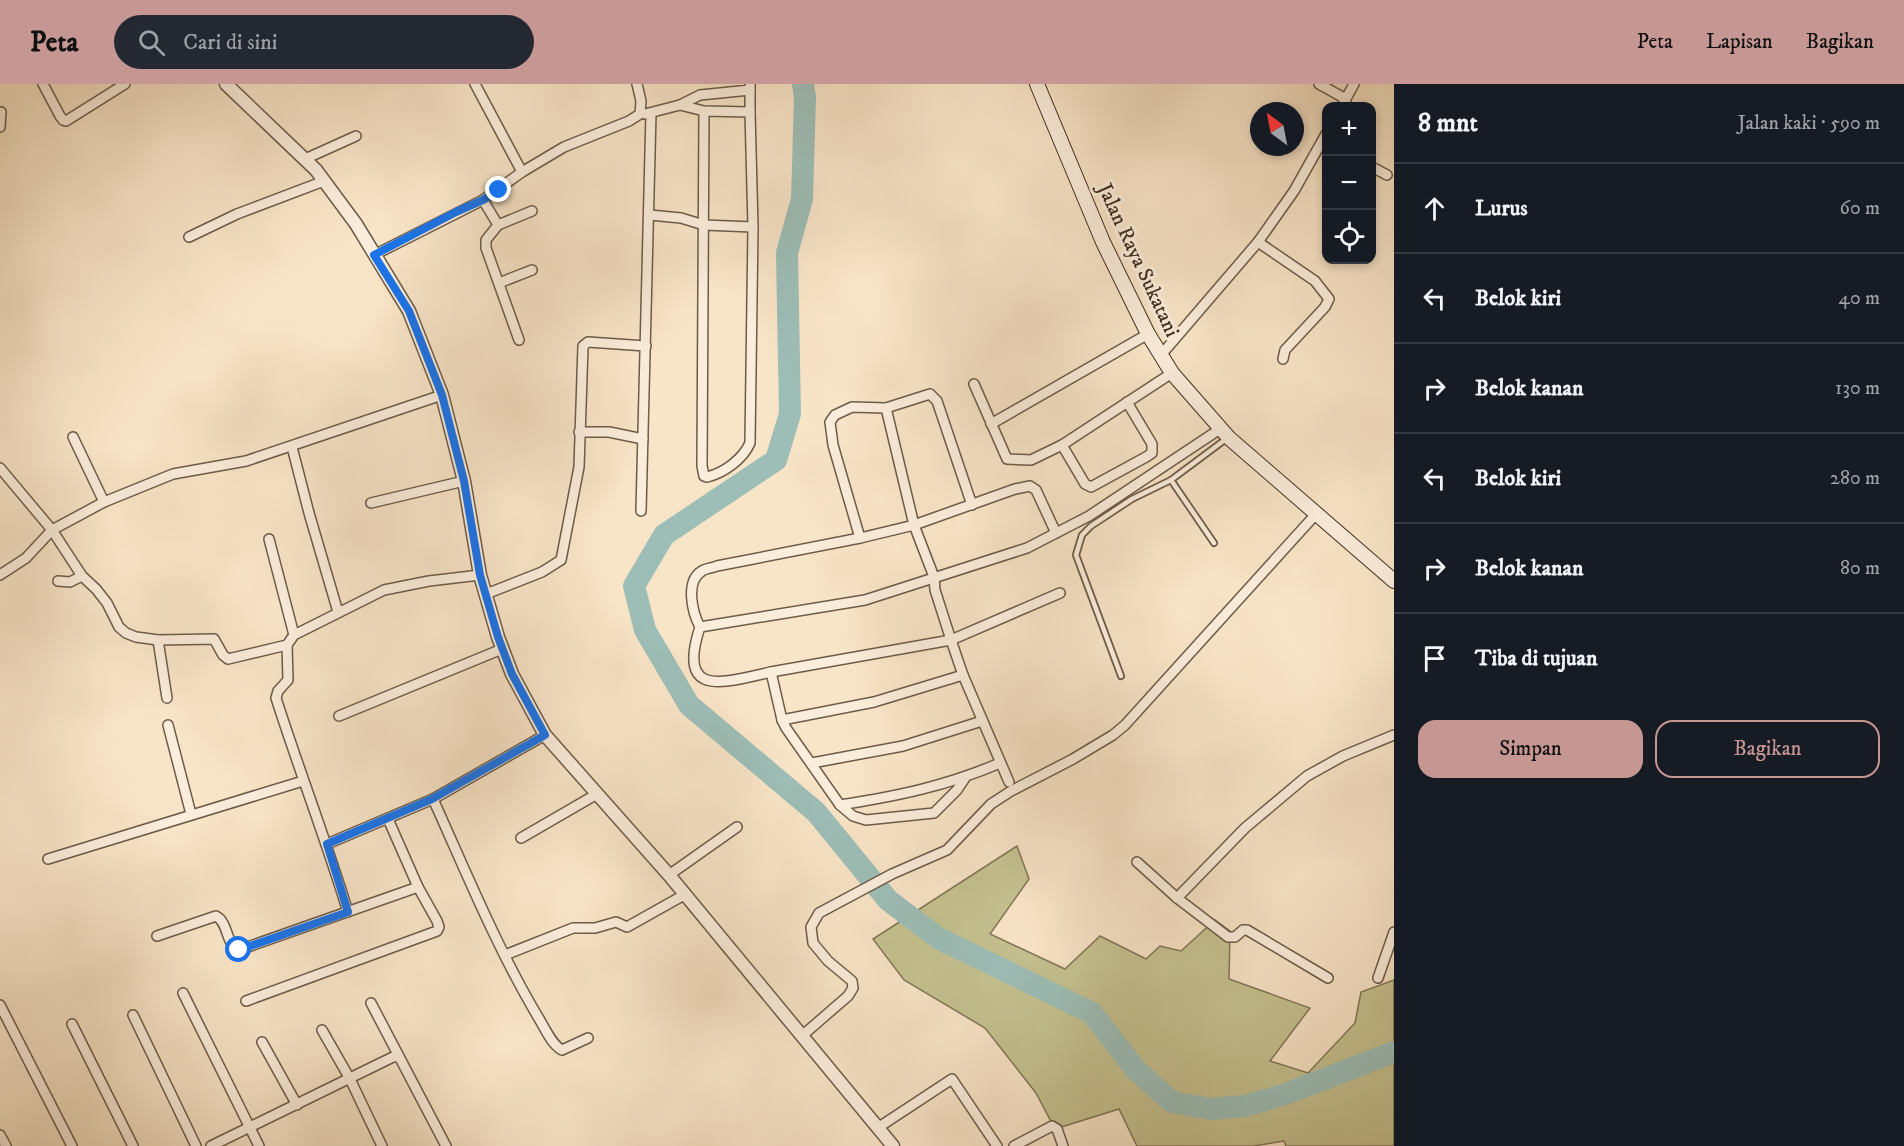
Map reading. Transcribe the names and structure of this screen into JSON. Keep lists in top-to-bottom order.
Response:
{
  "streets": {
    "main road": ["Jalan Raya Sukatani"]
  },
  "north": "top left",
  "page": {
    "header": "Peta",
    "search": "Cari di sini",
    "nav": ["Peta", "Lapisan", "Bagikan"],
    "heading": ["8 mnt", "Jalan kaki · 590 m"],
    "map_buttons": ["+", "−"],
    "list": [
      ["Lurus", "60 m"],
      ["Belok kiri", "40 m"],
      ["Belok kanan", "130 m"],
      ["Belok kiri", "280 m"],
      ["Belok kanan", "80 m"],
      "Tiba di tujuan"
    ],
    "buttons": ["Simpan", "Bagikan"]
  }
}
